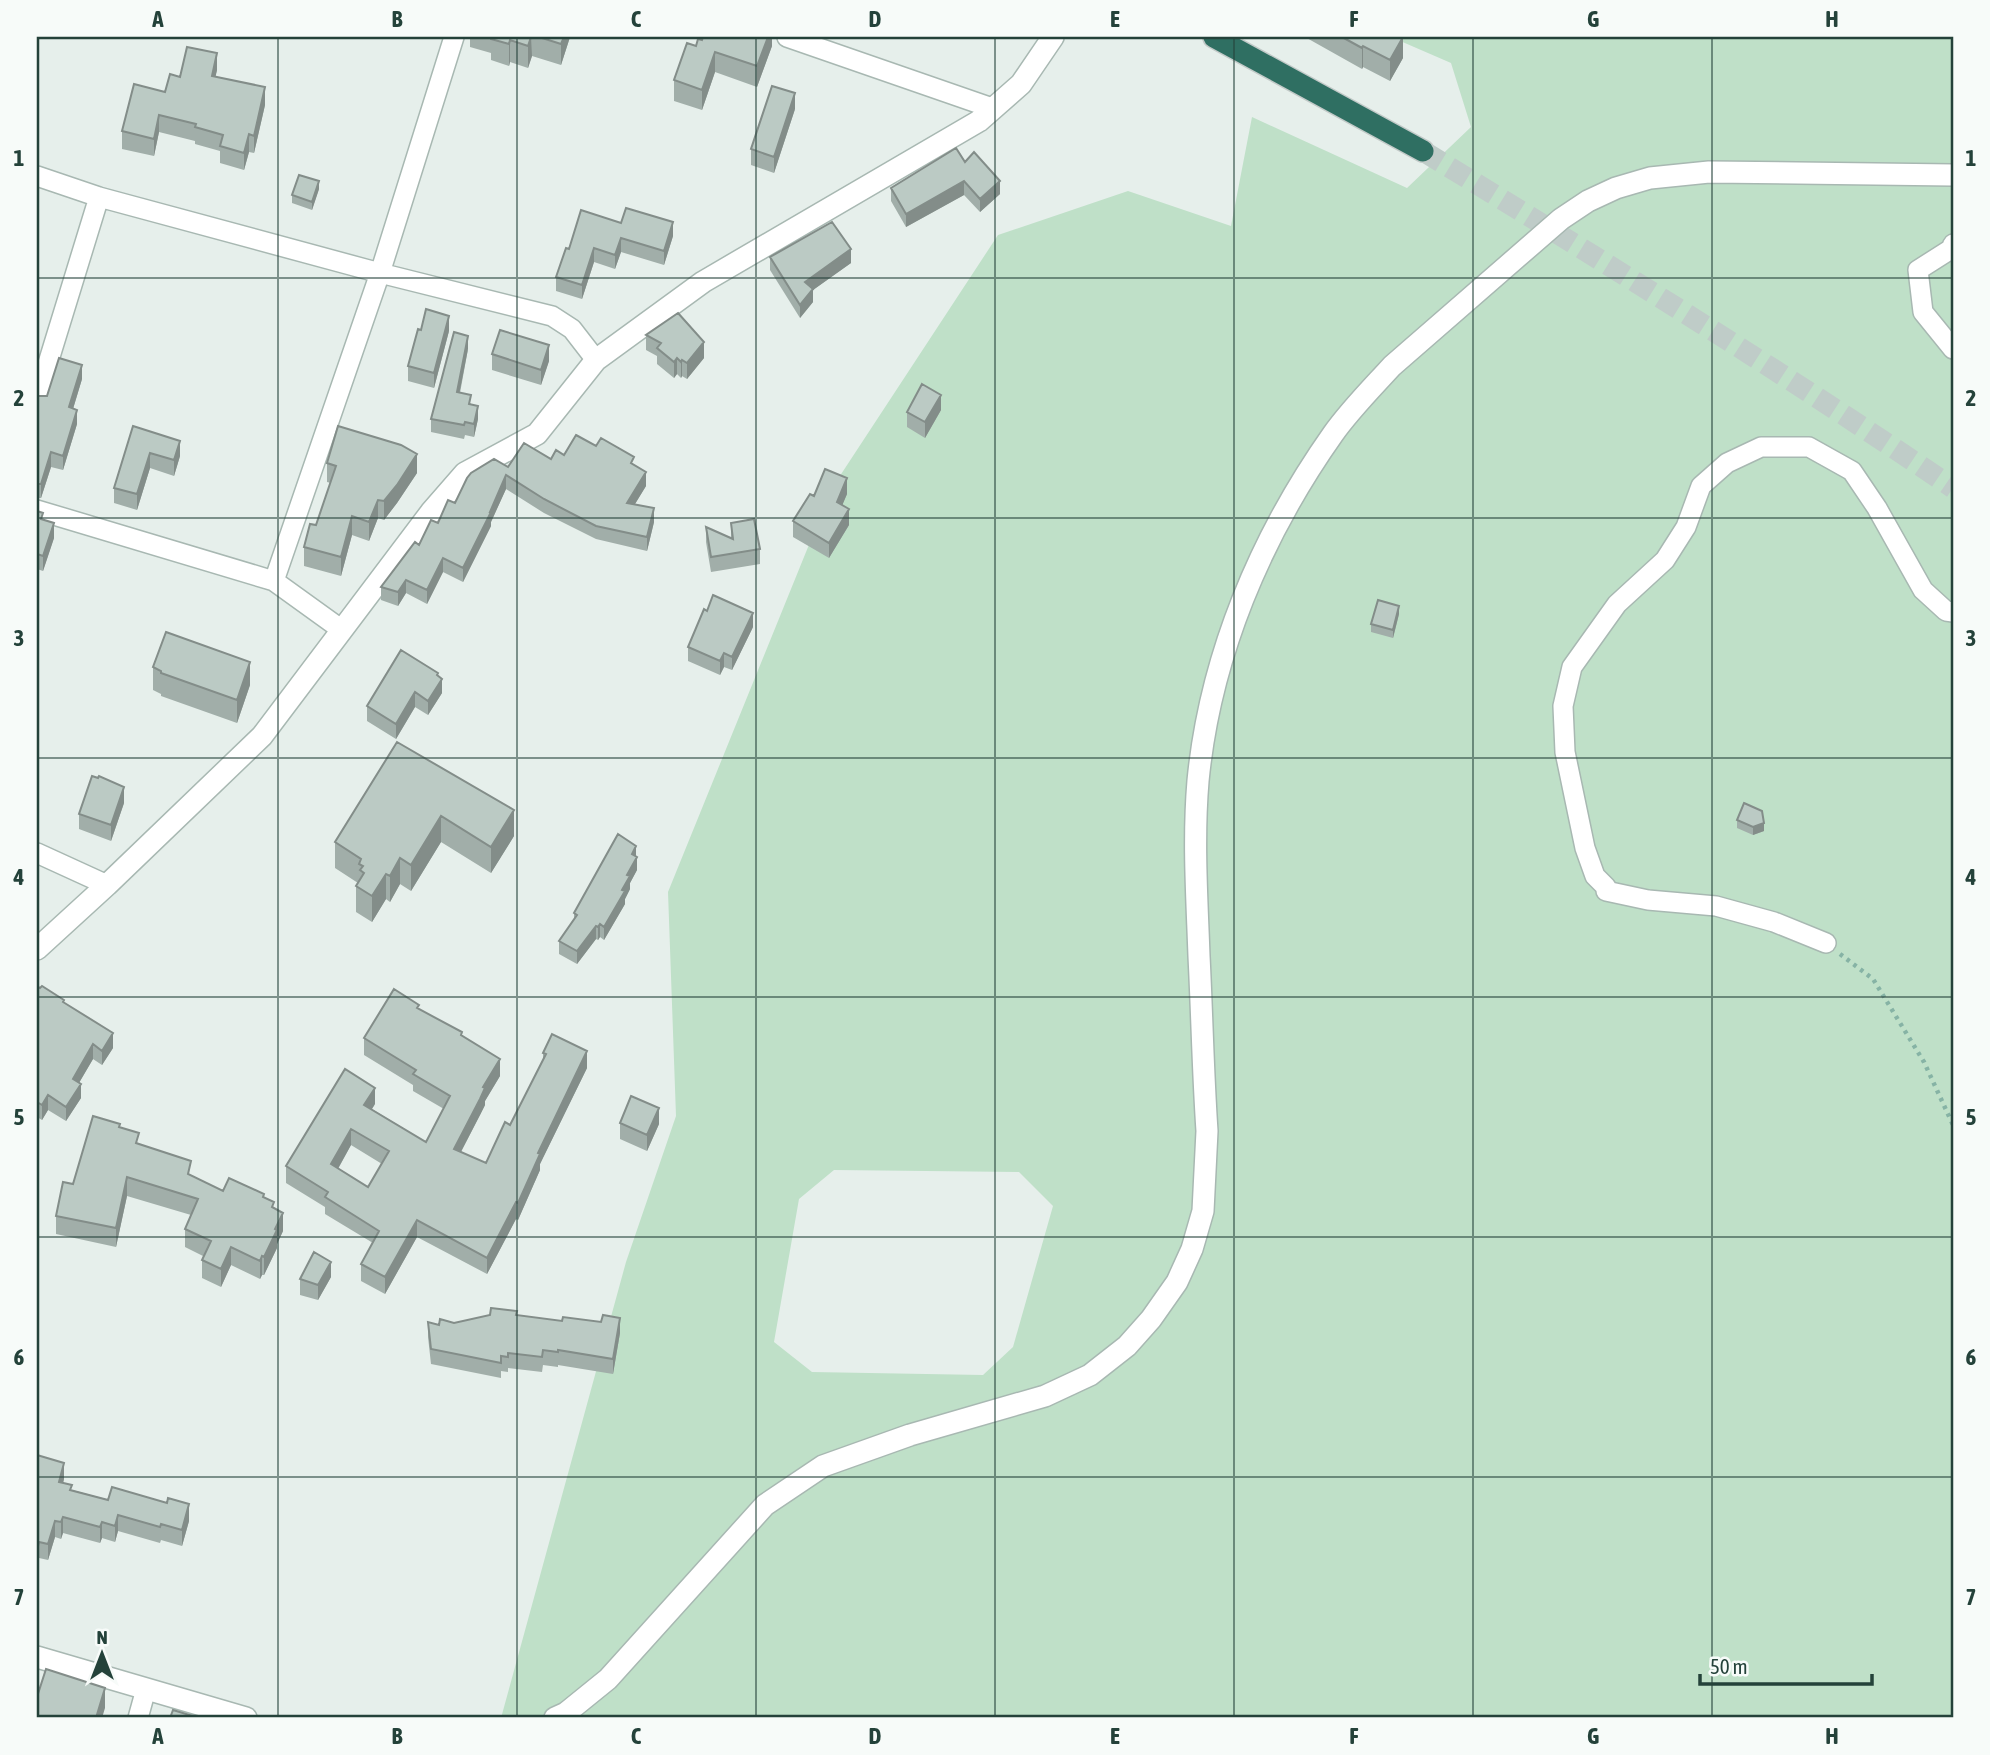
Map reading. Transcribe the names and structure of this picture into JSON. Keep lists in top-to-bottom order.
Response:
{
  "scale_bar": "50 m",
  "north": "top",
  "grid": {
    "columns": [
      "A",
      "B",
      "C",
      "D",
      "E",
      "F",
      "G",
      "H"
    ],
    "rows": [
      "1",
      "2",
      "3",
      "4",
      "5",
      "6",
      "7"
    ]
  }
}
